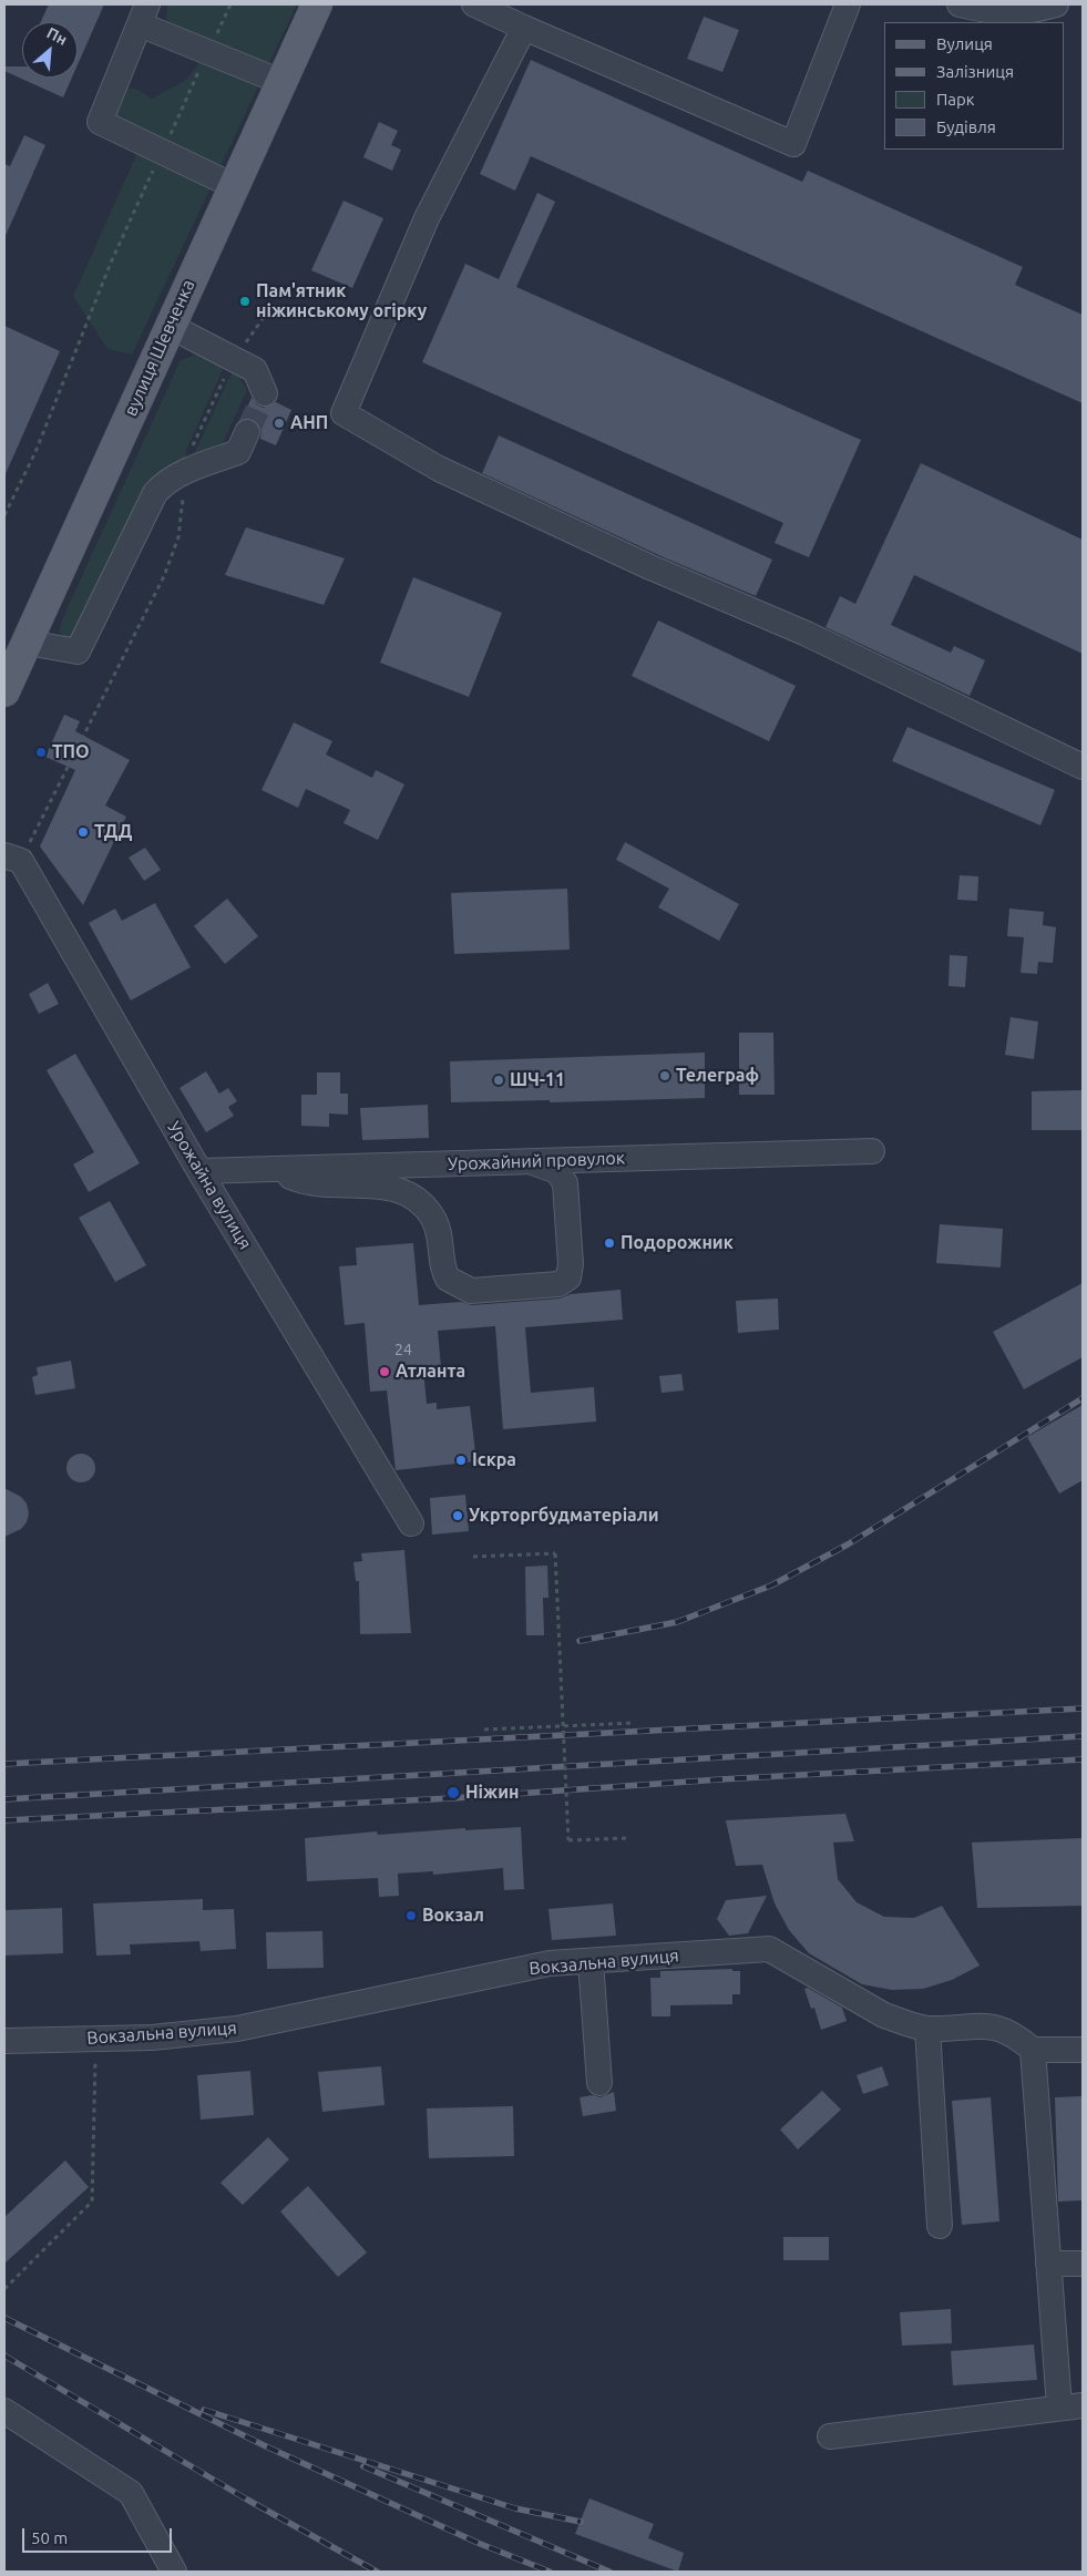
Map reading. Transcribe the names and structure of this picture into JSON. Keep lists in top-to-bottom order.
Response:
{
  "streets": {
    "main road": ["вулиця Шевченка"],
    "street": ["Урожайний провулок", "Урожайна вулиця", "Вокзальна вулиця"]
  },
  "crossings": [
    ["Урожайний провулок", "Урожайна вулиця"]
  ],
  "places": [
    "Пам'ятник ніжинському огірку",
    "АНП",
    "ТПО",
    "ТДД",
    "Телеграф",
    "ШЧ-11",
    "Подорожник",
    "Атланта",
    "Іскра",
    "Укрторгбудматеріали",
    "Ніжин",
    "Вокзал"
  ],
  "house_numbers": ["24"],
  "legend": [
    "Вулиця",
    "Залізниця",
    "Парк",
    "Будівля"
  ],
  "scale_bar": "50 m",
  "north": "top right"
}
